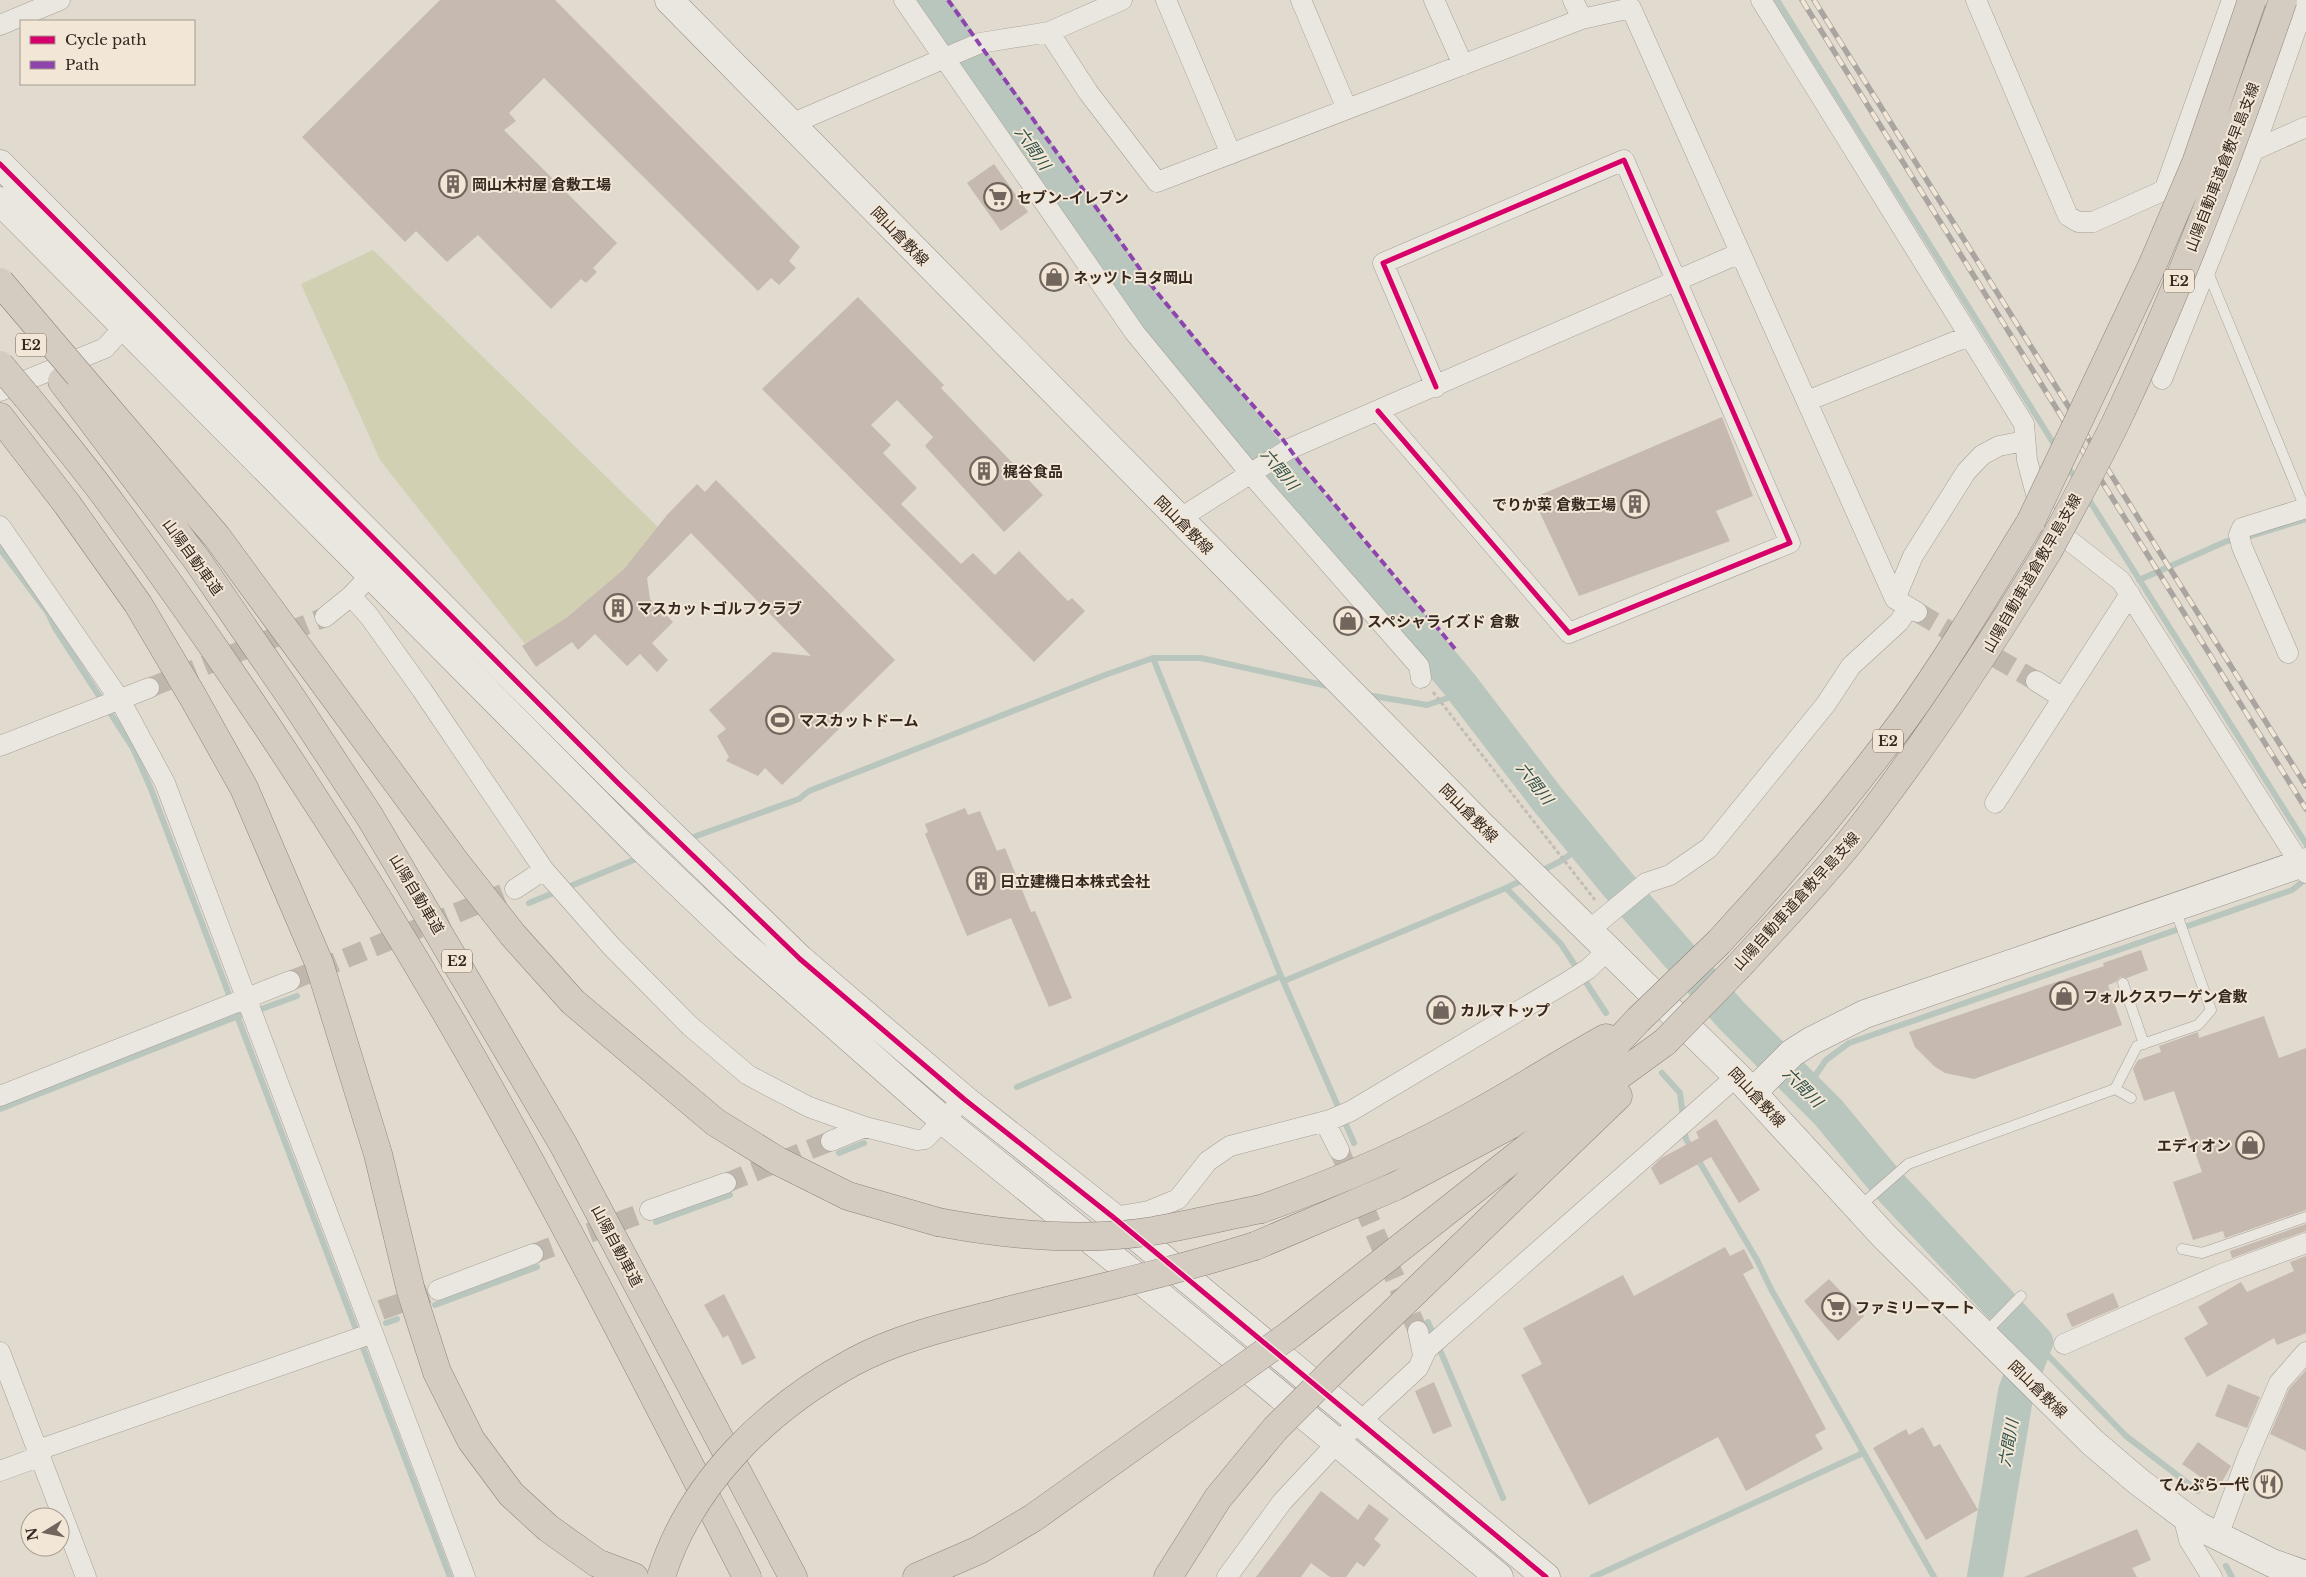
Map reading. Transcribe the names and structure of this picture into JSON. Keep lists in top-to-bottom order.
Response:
{
  "streets": {
    "highway": ["山陽自動車道倉敷早島支線", "E2", "山陽自動車道"],
    "street": ["岡山倉敷線"]
  },
  "water": ["六間川"],
  "places": {
    "building": [
      "岡山木村屋 倉敷工場",
      "梶谷食品",
      "でりか菜 倉敷工場",
      "マスカットゴルフクラブ",
      "日立建機日本株式会社"
    ],
    "supermarket": ["セブン-イレブン", "ファミリーマート"],
    "shop": [
      "ネッツトヨタ岡山",
      "スペシャライズド 倉敷",
      "フォルクスワーゲン倉敷",
      "カルマトップ",
      "エディオン"
    ],
    "sports": ["マスカットドーム"],
    "restaurant": ["てんぷら一代"]
  },
  "legend": ["Cycle path", "Path"],
  "north": "left"
}
